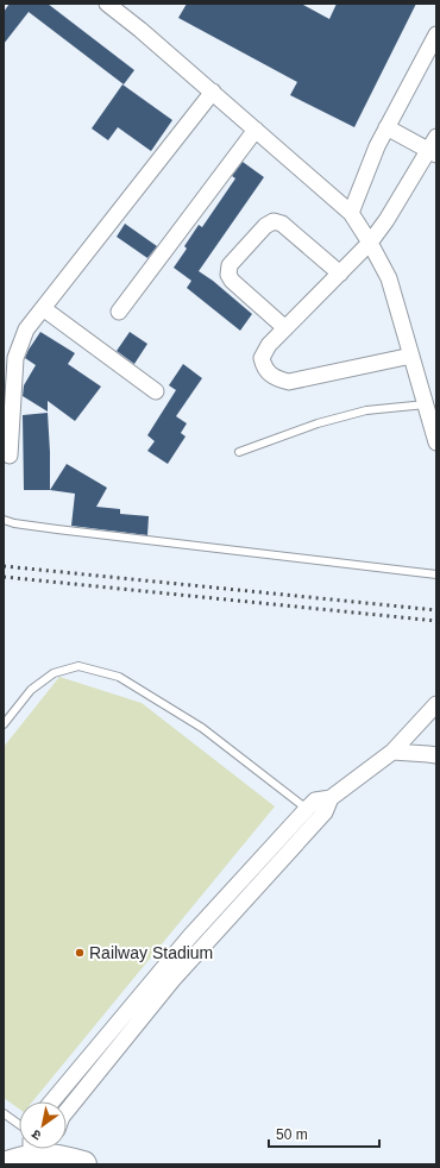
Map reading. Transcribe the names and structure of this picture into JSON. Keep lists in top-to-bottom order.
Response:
{
  "places": ["Railway Stadium"],
  "scale_bar": "50 m",
  "north": "bottom left"
}
